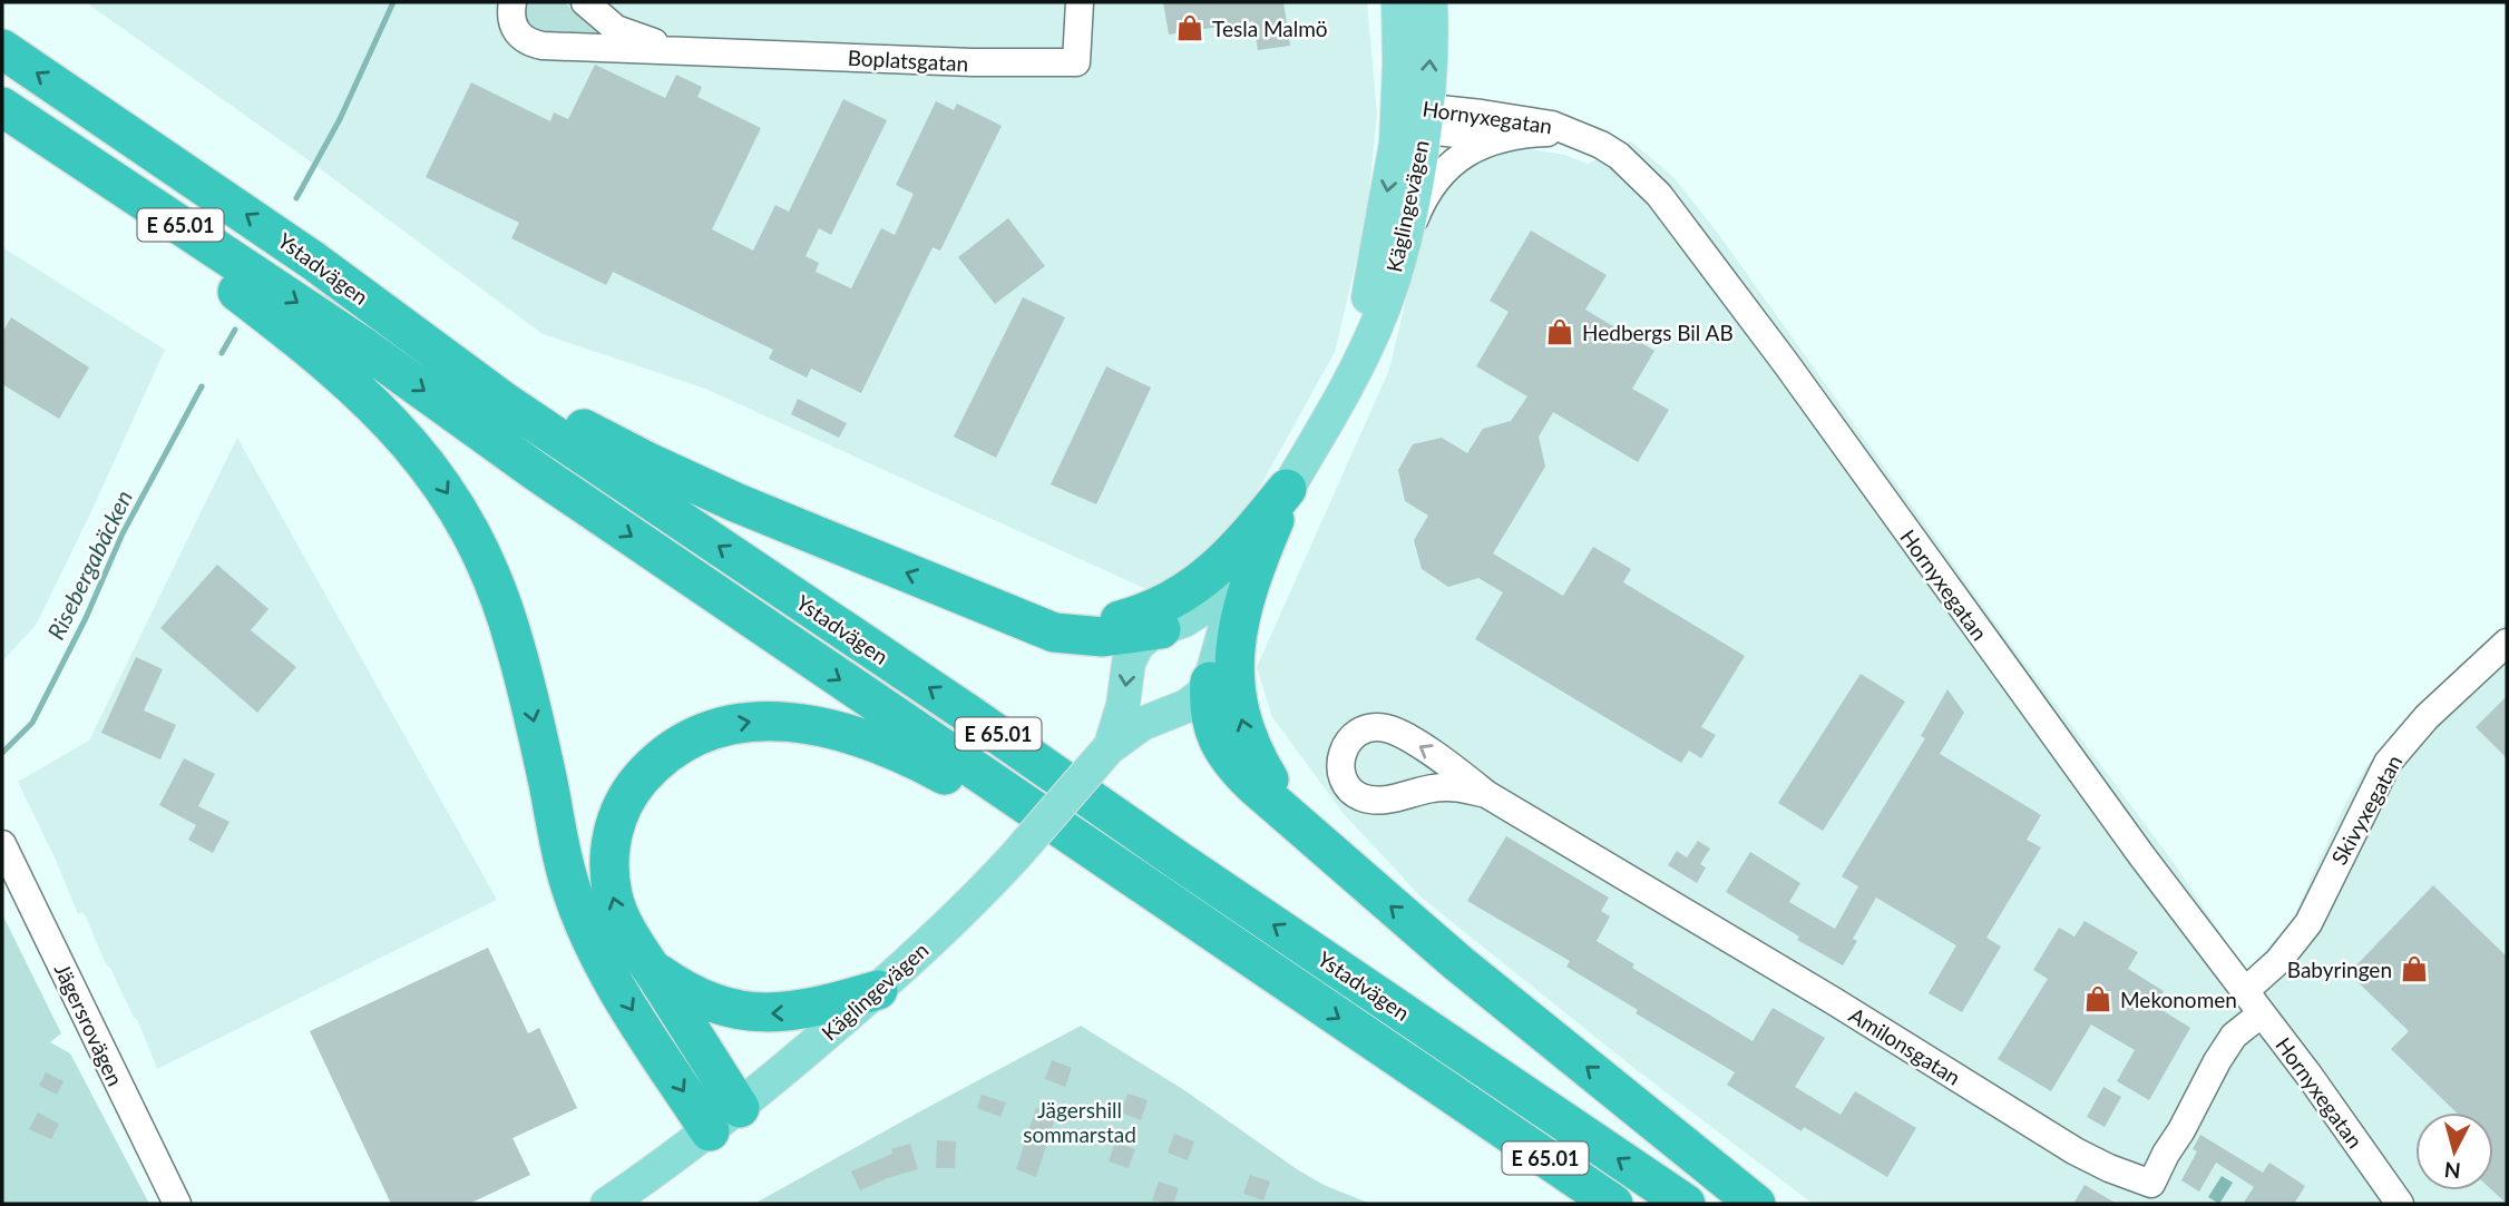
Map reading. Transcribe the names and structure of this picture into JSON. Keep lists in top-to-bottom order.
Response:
{
  "streets": {
    "highway": ["E 65.01", "Ystadvägen"],
    "main road": ["Käglingevägen"],
    "street": [
      "Boplatsgatan",
      "Hornyxegatan",
      "Skivyxegatan",
      "Jägersrovägen",
      "Amilonsgatan"
    ]
  },
  "crossings": [
    ["Hornyxegatan", "Käglingevägen"],
    ["Hornyxegatan", "Skivyxegatan"],
    ["Hornyxegatan", "Amilonsgatan"],
    ["Skivyxegatan", "Amilonsgatan"]
  ],
  "water": ["Risebergabäcken"],
  "parks": ["Jägershill sommarstad"],
  "places": {
    "shop": [
      "Tesla Malmö",
      "Hedbergs Bil AB",
      "Babyringen",
      "Mekonomen"
    ]
  },
  "north": "bottom"
}
